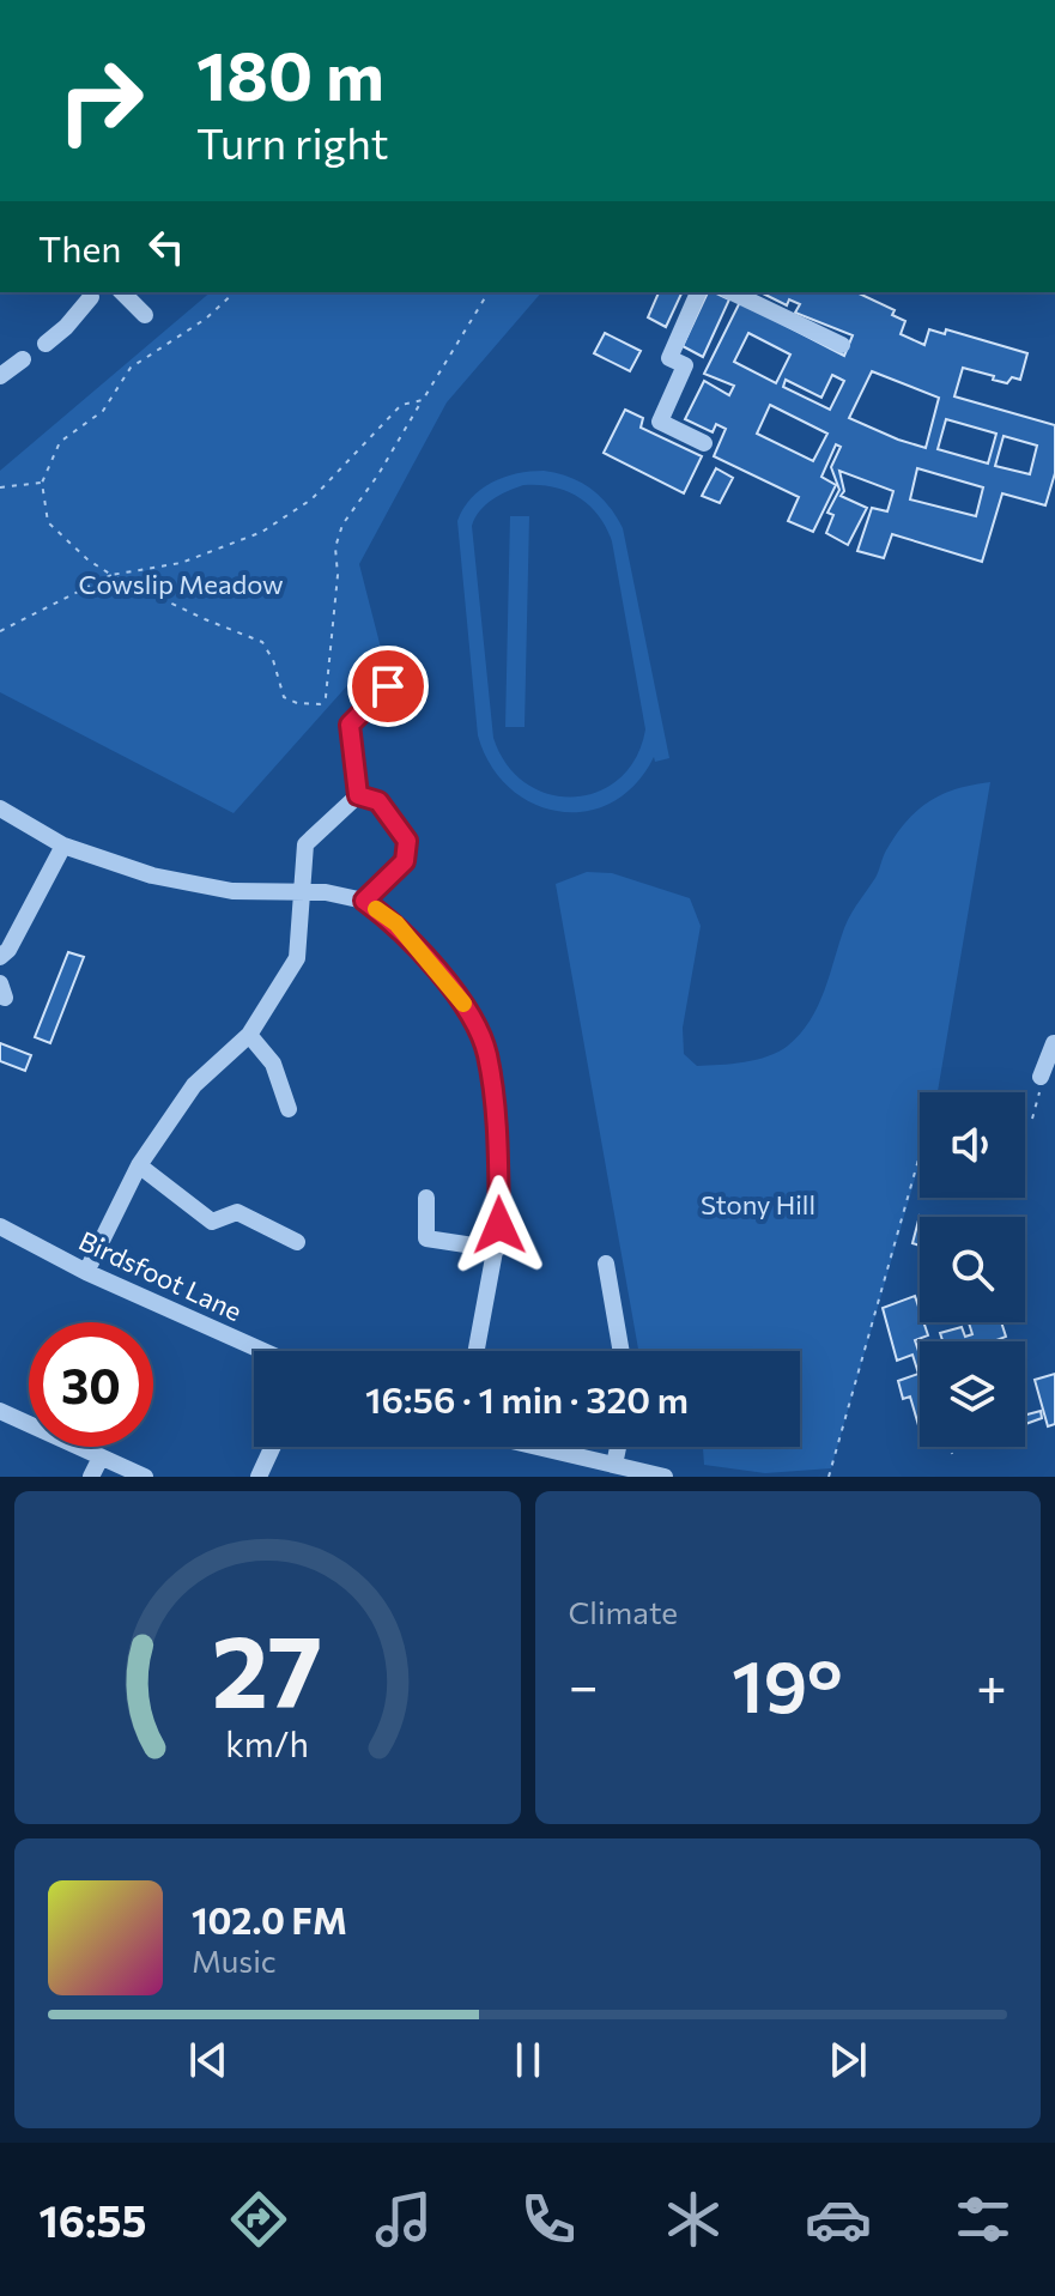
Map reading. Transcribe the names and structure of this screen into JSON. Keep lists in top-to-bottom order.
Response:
{
  "streets": {
    "street": ["Birdsfoot Lane"]
  },
  "parks": ["Cowslip Meadow", "Stony Hill"],
  "page": {
    "turn": ["180 m", "Turn right"],
    "then": "Then",
    "limit": "30",
    "trip": "16:56 · 1 min · 320 m",
    "tile": "Climate",
    "heat": ["−", "19°", "+"],
    "song": ["102.0 FM", "Music"],
    "tabs": "16:55",
    "gauge": ["27", "km/h"]
  }
}
